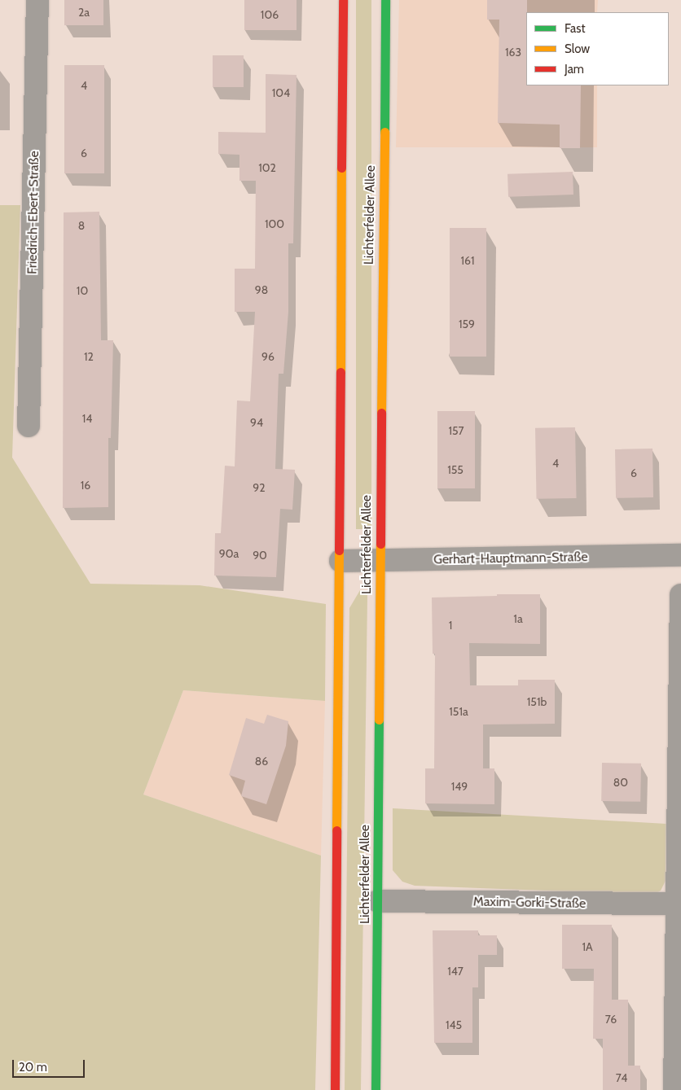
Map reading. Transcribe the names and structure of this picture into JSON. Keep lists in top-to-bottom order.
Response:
{
  "streets": {
    "main road": ["Lichterfelder Allee"],
    "street": ["Friedrich-Ebert-Straße", "Gerhart-Hauptmann-Straße", "Maxim-Gorki-Straße"]
  },
  "crossings": [
    ["Lichterfelder Allee", "Gerhart-Hauptmann-Straße"],
    ["Lichterfelder Allee", "Maxim-Gorki-Straße"]
  ],
  "house_numbers": [
    "2a",
    "106",
    "163",
    "4",
    "104",
    "6",
    "102",
    "100",
    "8",
    "161",
    "98",
    "10",
    "159",
    "12",
    "96",
    "14",
    "94",
    "157",
    "4",
    "155",
    "6",
    "16",
    "92",
    "90a",
    "90",
    "1a",
    "1",
    "151b",
    "151a",
    "86",
    "80",
    "149",
    "1A",
    "147",
    "76",
    "145",
    "74"
  ],
  "legend": ["Fast", "Slow", "Jam"],
  "scale_bar": "20 m"
}
